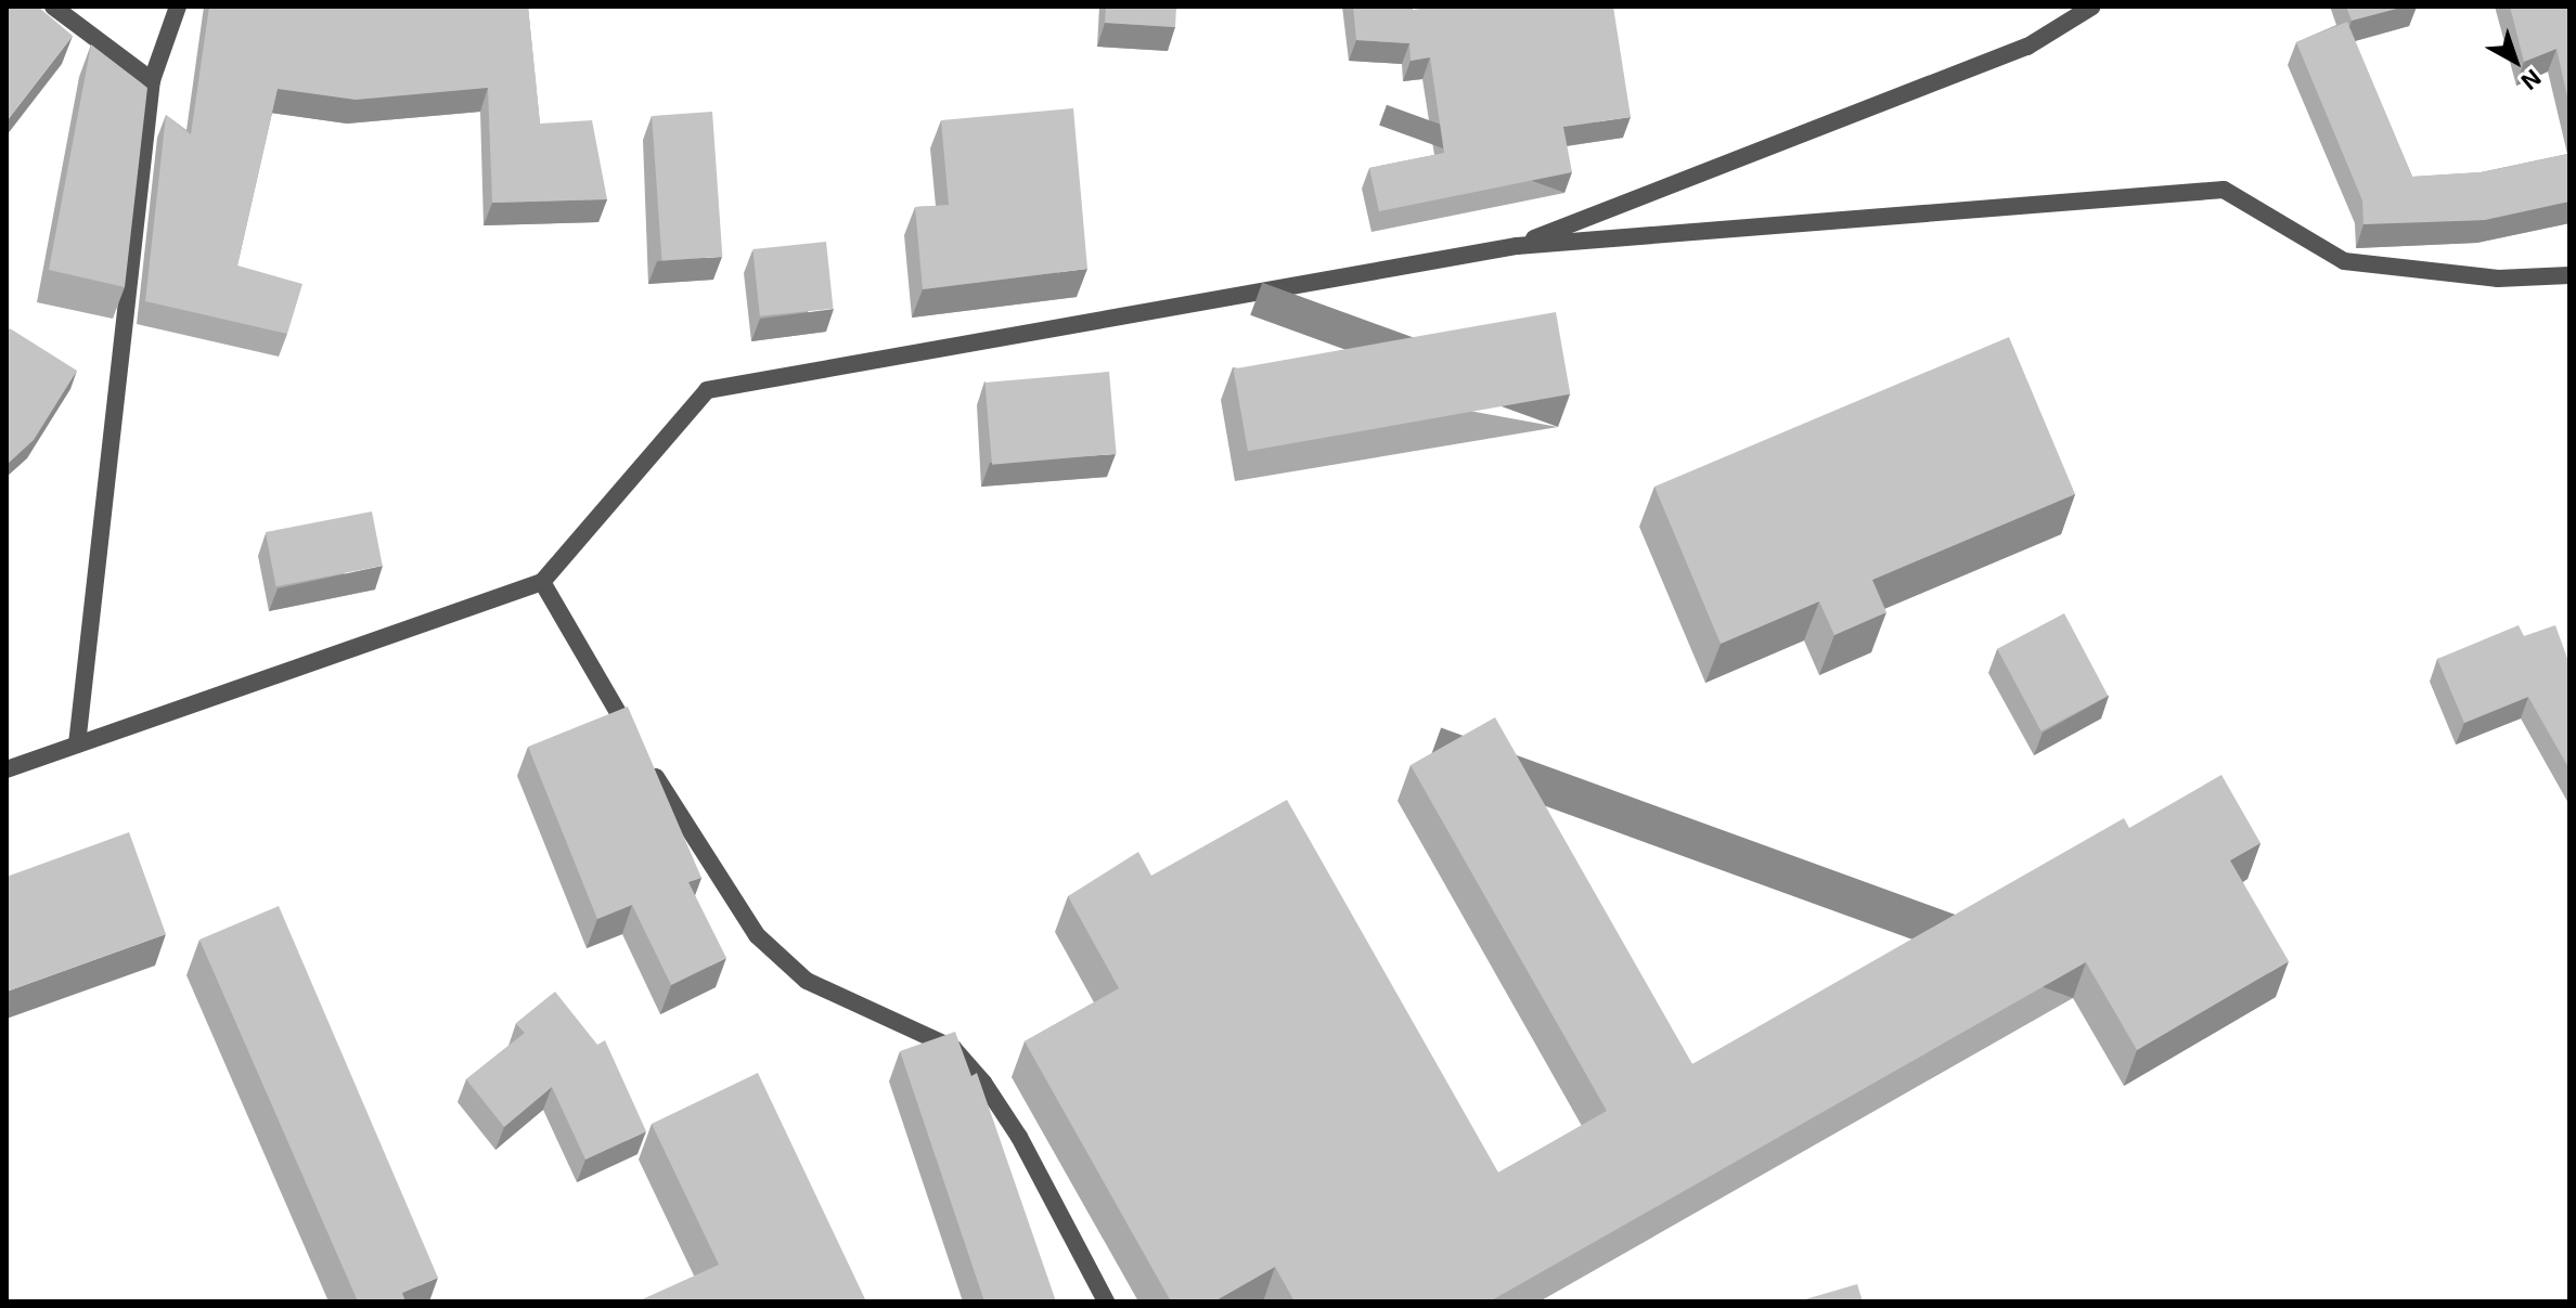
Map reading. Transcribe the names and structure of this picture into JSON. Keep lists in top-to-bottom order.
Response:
{
  "north": "bottom right"
}
